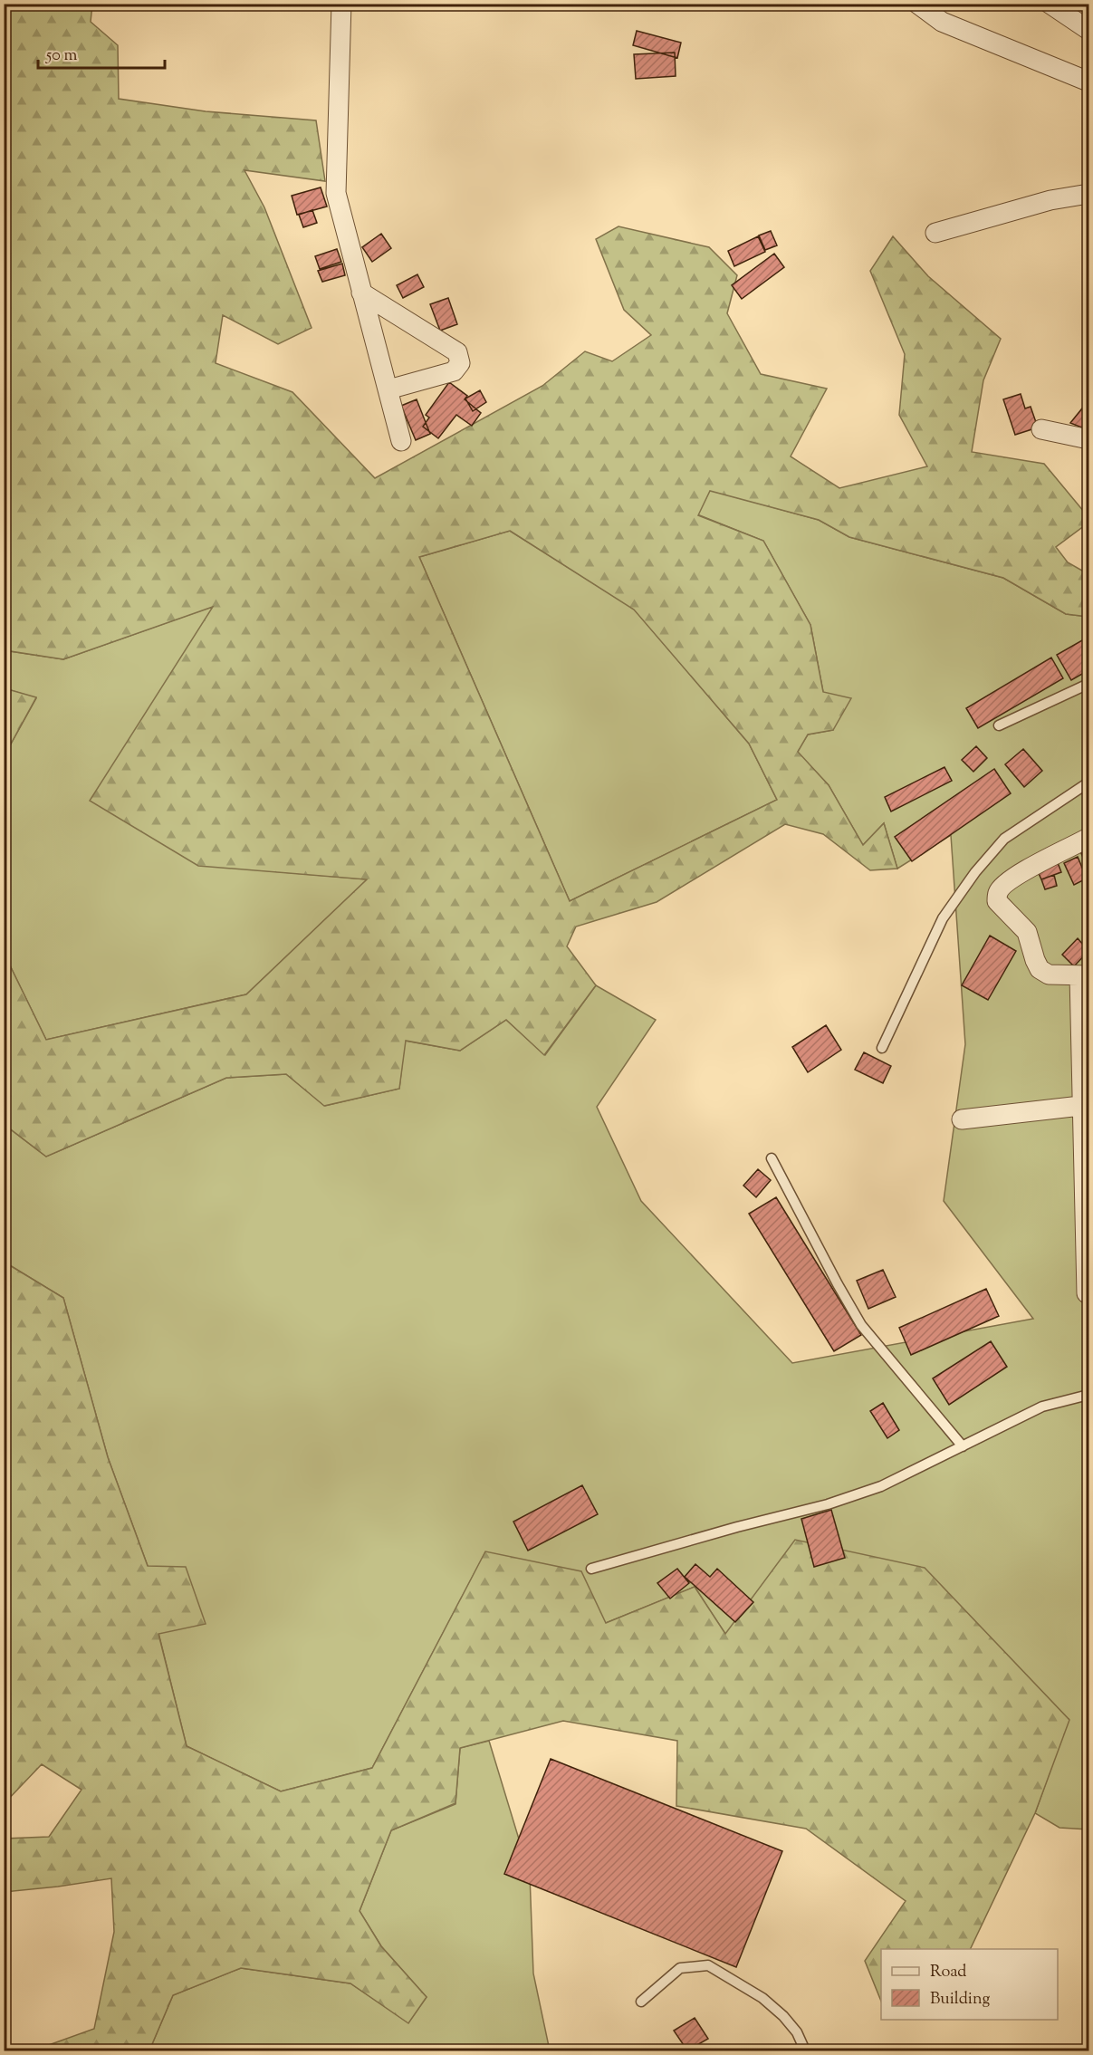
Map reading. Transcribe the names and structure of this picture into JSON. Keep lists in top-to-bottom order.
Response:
{
  "legend": ["Road", "Building"],
  "scale_bar": "50 m"
}
